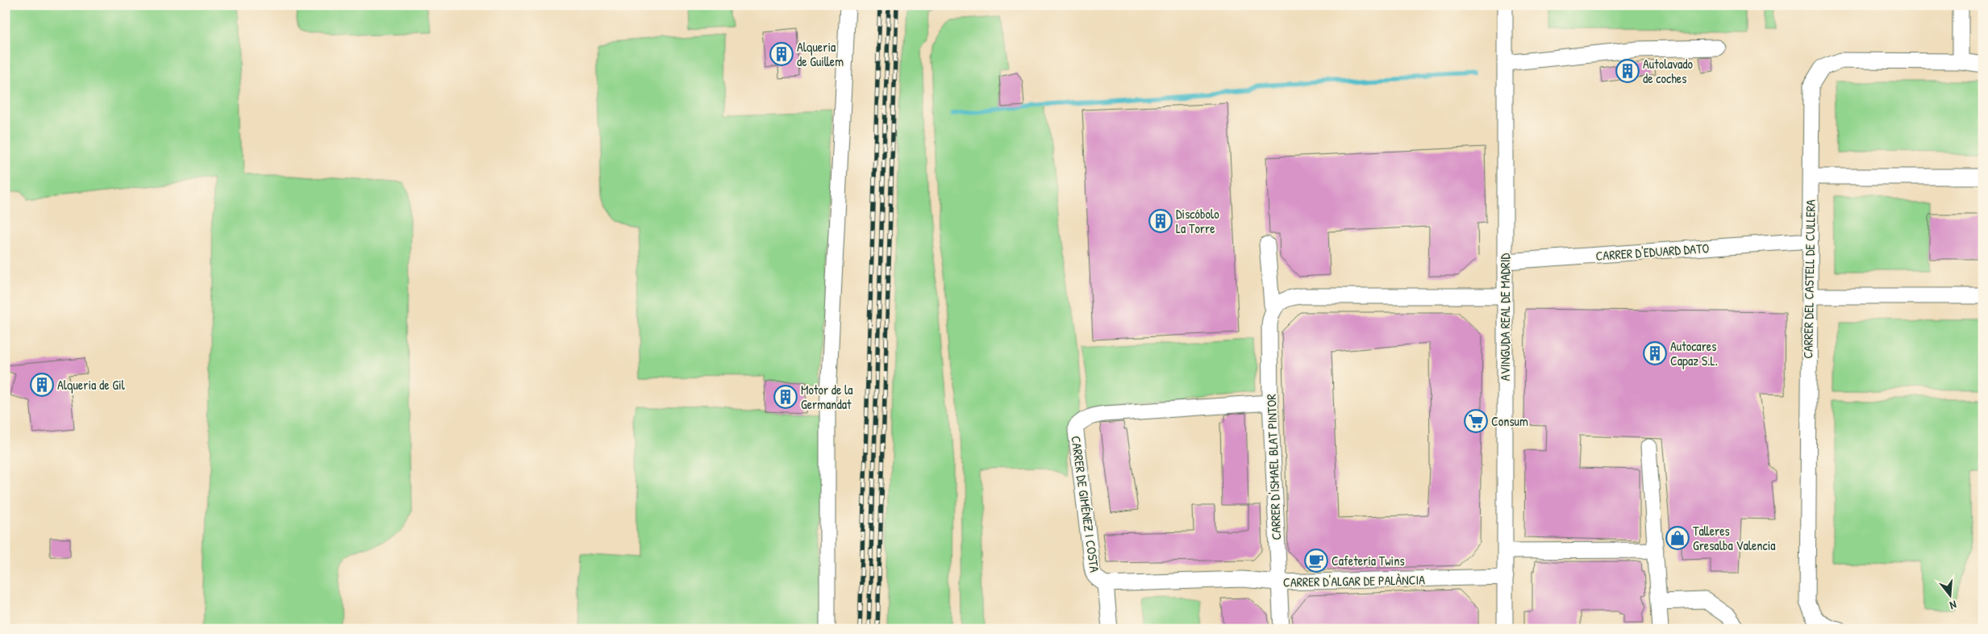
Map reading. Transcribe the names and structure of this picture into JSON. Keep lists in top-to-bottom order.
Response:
{
  "streets": {
    "street": [
      "CARRER D'EDUARD DATO",
      "CARRER DEL CASTELL DE CULLERA",
      "AVINGUDA REAL DE MADRID",
      "CARRER D'ISMAEL BLAT PINTOR",
      "CARRER DE GIMÉNEZ I COSTA",
      "CARRER D'ALGAR DE PALÀNCIA"
    ]
  },
  "crossings": [
    ["CARRER D'EDUARD DATO", "AVINGUDA REAL DE MADRID"],
    ["AVINGUDA REAL DE MADRID", "CARRER D'ALGAR DE PALÀNCIA"],
    ["CARRER D'ISMAEL BLAT PINTOR", "CARRER DE GIMÉNEZ I COSTA"],
    ["CARRER D'ISMAEL BLAT PINTOR", "CARRER D'ALGAR DE PALÀNCIA"],
    ["CARRER DE GIMÉNEZ I COSTA", "CARRER D'ALGAR DE PALÀNCIA"]
  ],
  "places": {
    "building": [
      "Alqueria de Guillem",
      "Autolavado de coches",
      "Discóbolo La Torre",
      "Autocares Capaz S.L.",
      "Alqueria de Gil",
      "Motor de la Germandat"
    ],
    "supermarket": ["Consum"],
    "shop": ["Talleres Gresalba Valencia"],
    "cafe": ["Cafetería Twins"]
  },
  "north": "bottom"
}
